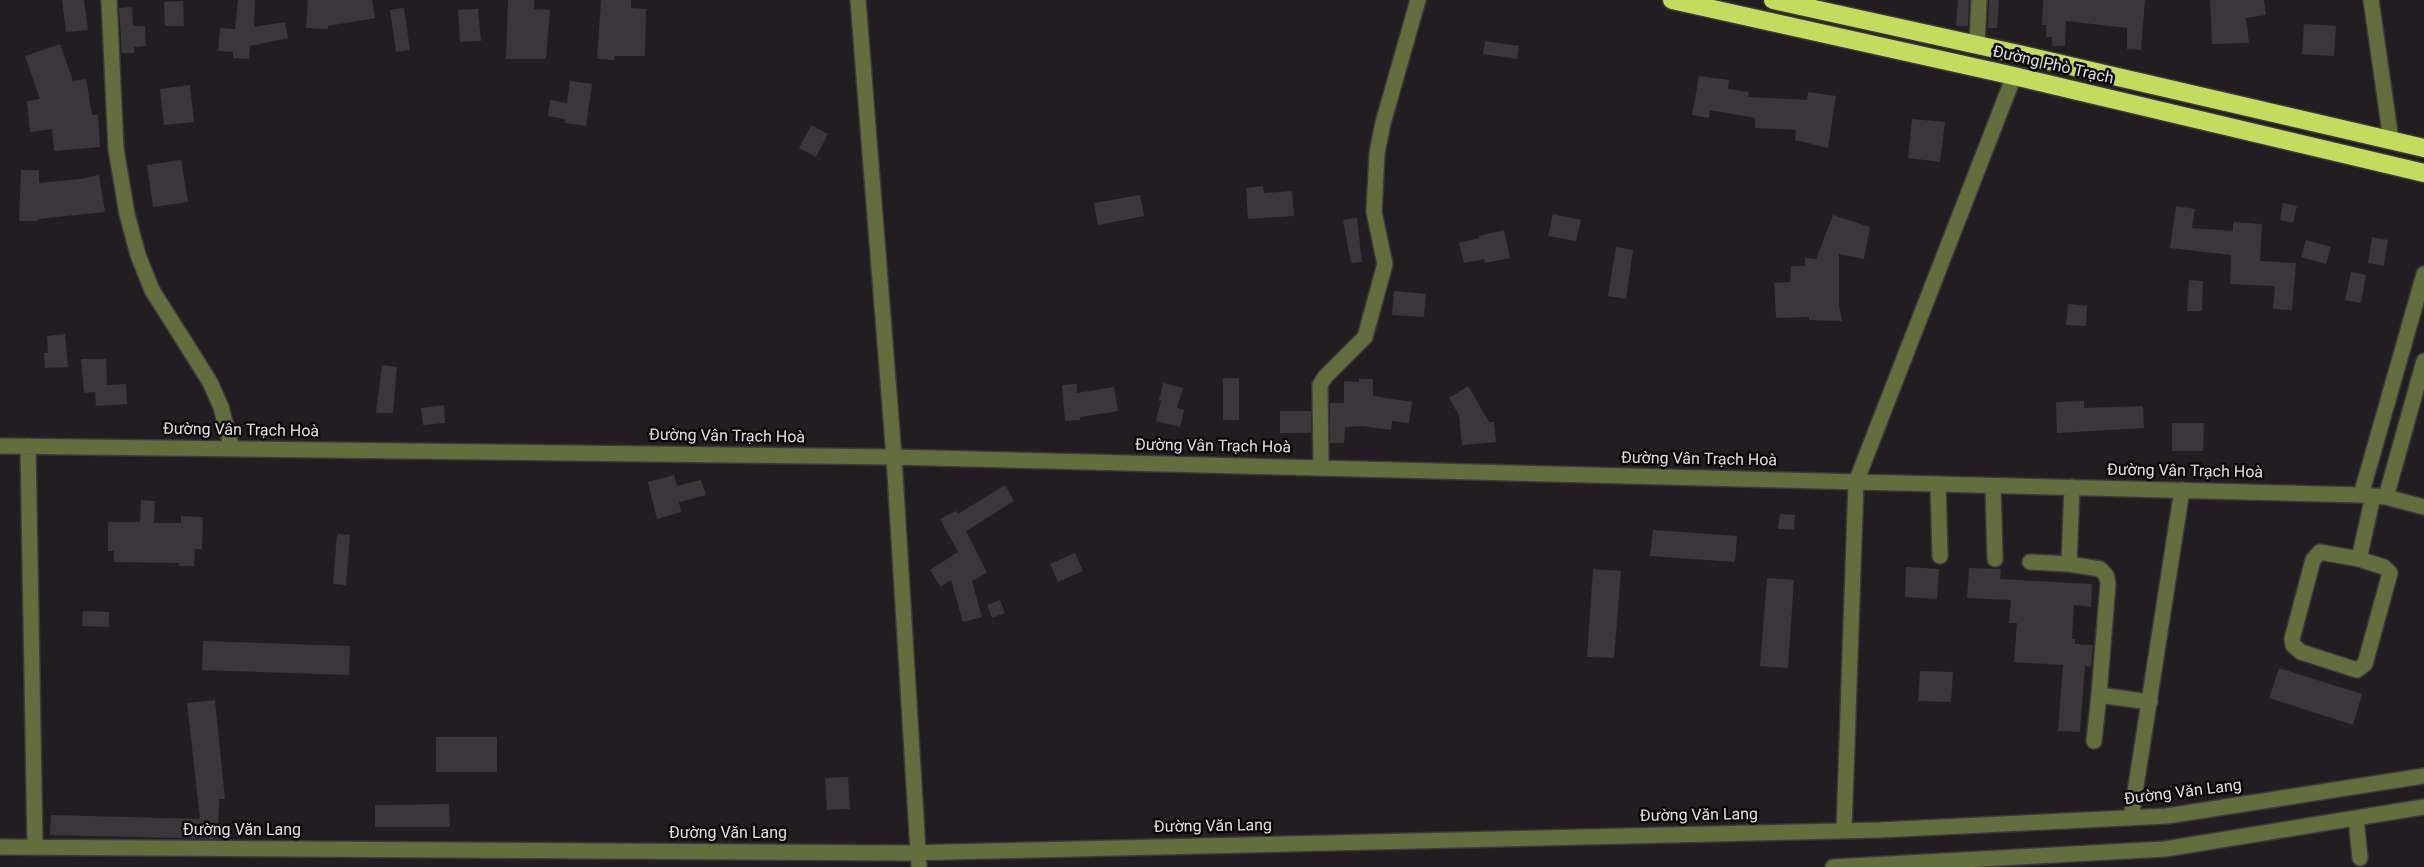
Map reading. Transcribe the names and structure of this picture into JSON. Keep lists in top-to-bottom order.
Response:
{
  "streets": {
    "highway": ["Đường Phò Trạch"],
    "street": ["Đường Vân Trạch Hoà", "Đường Văn Lang"]
  }
}
